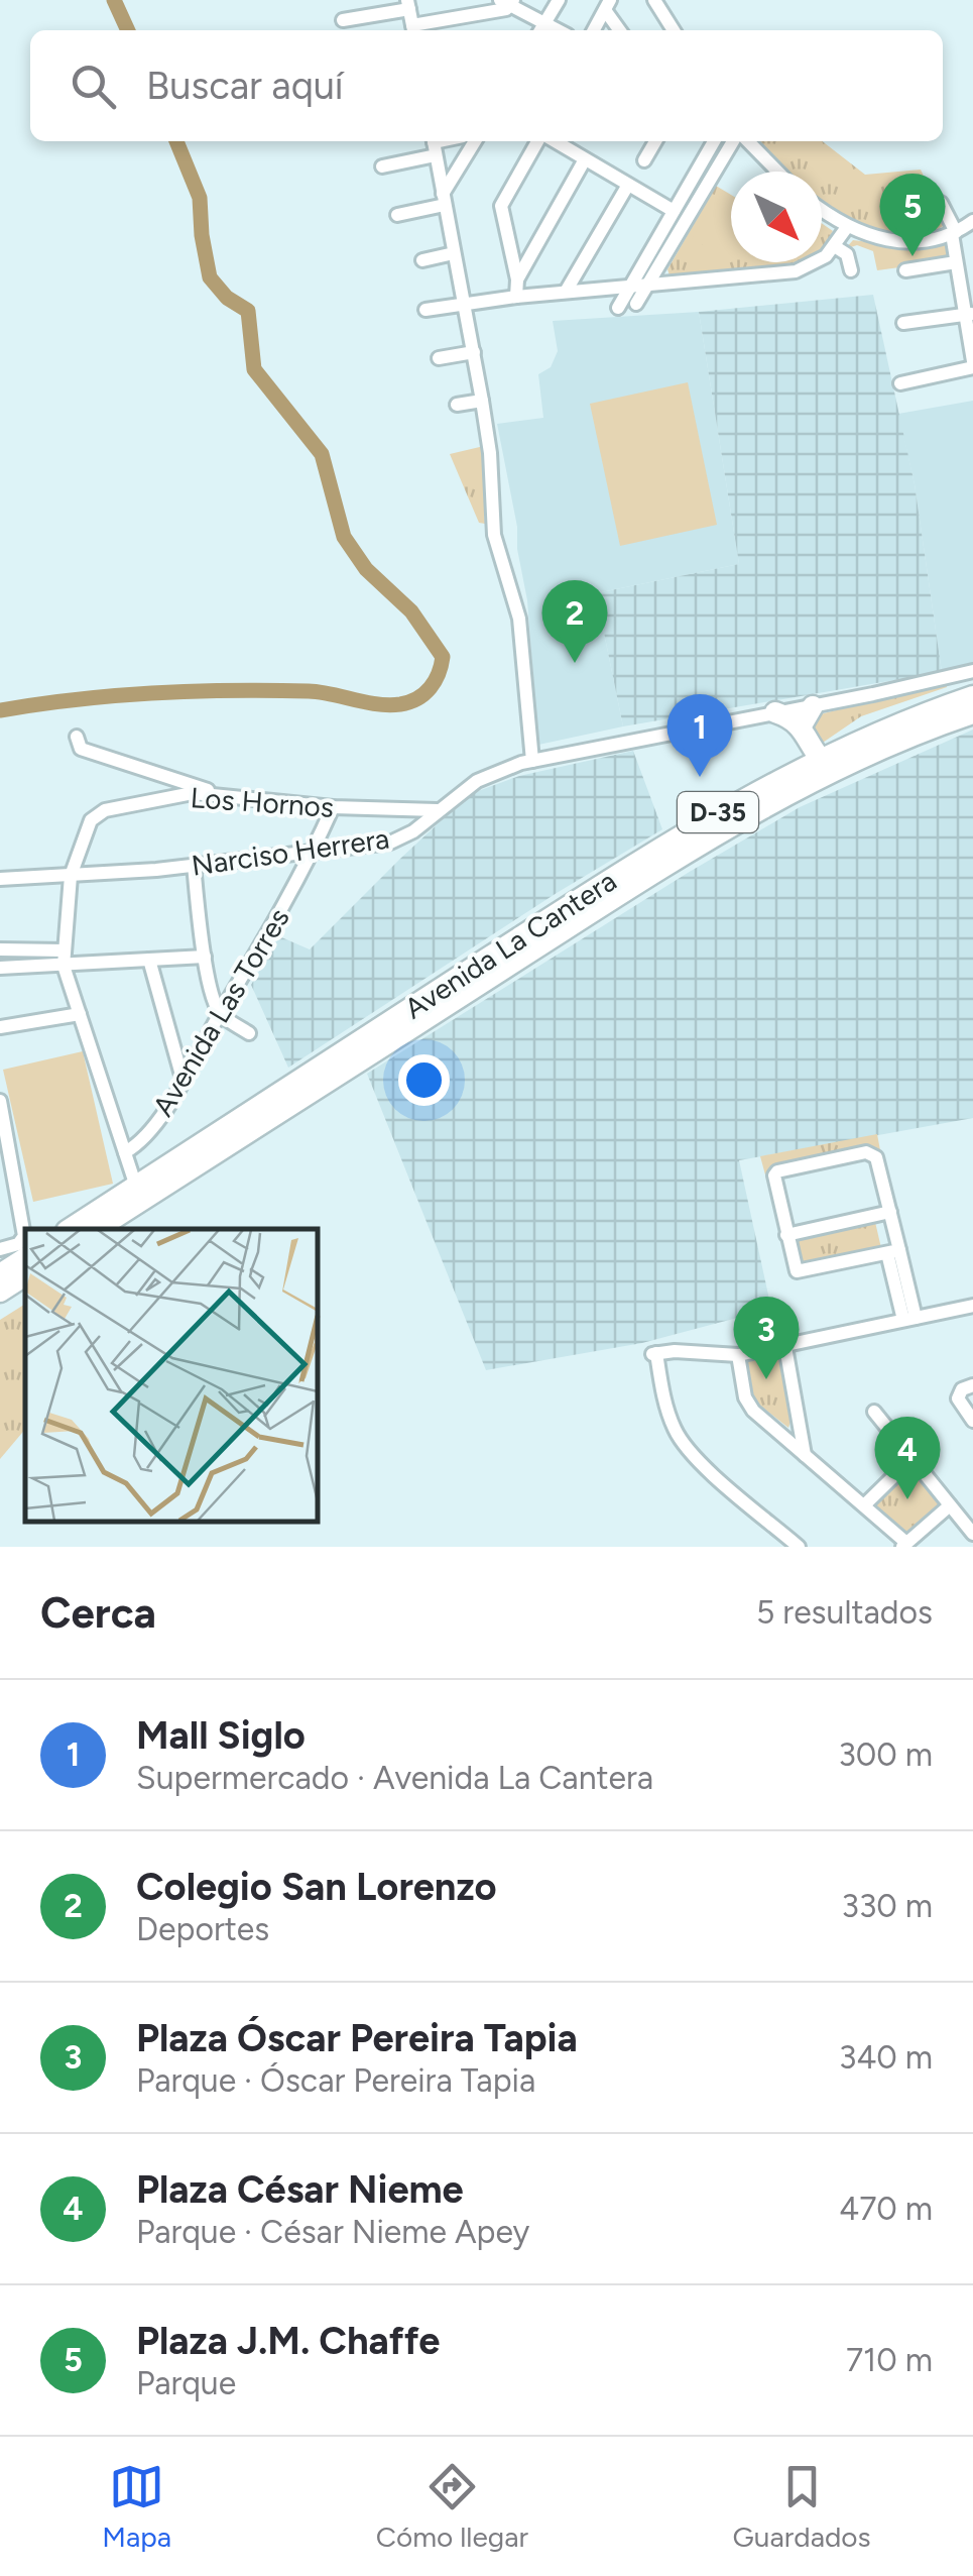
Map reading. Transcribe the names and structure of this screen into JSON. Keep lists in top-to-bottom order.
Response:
{
  "streets": {
    "highway": ["D-35", "Avenida La Cantera"],
    "street": ["Los Hornos", "Narciso Herrera", "Avenida Las Torres"]
  },
  "crossings": [
    ["Los Hornos", "Narciso Herrera"],
    ["Los Hornos", "Avenida Las Torres"],
    ["Narciso Herrera", "Avenida Las Torres"]
  ],
  "north": "bottom right",
  "page": {
    "search": "Buscar aquí",
    "pins": [
      "5",
      "2",
      "1",
      "3",
      "4"
    ],
    "heading": ["Cerca", "5 resultados"],
    "list": [
      {
        "mark": "1",
        "name": "Mall Siglo",
        "note": "Supermercado · Avenida La Cantera",
        "value": "300 m"
      },
      {
        "mark": "2",
        "name": "Colegio San Lorenzo",
        "note": "Deportes",
        "value": "330 m"
      },
      {
        "mark": "3",
        "name": "Plaza Óscar Pereira Tapia",
        "note": "Parque · Óscar Pereira Tapia",
        "value": "340 m"
      },
      {
        "mark": "4",
        "name": "Plaza César Nieme",
        "note": "Parque · César Nieme Apey",
        "value": "470 m"
      },
      {
        "mark": "5",
        "name": "Plaza J.M. Chaffe",
        "note": "Parque",
        "value": "710 m"
      }
    ],
    "nav": ["Mapa", "Cómo llegar", "Guardados"]
  }
}
